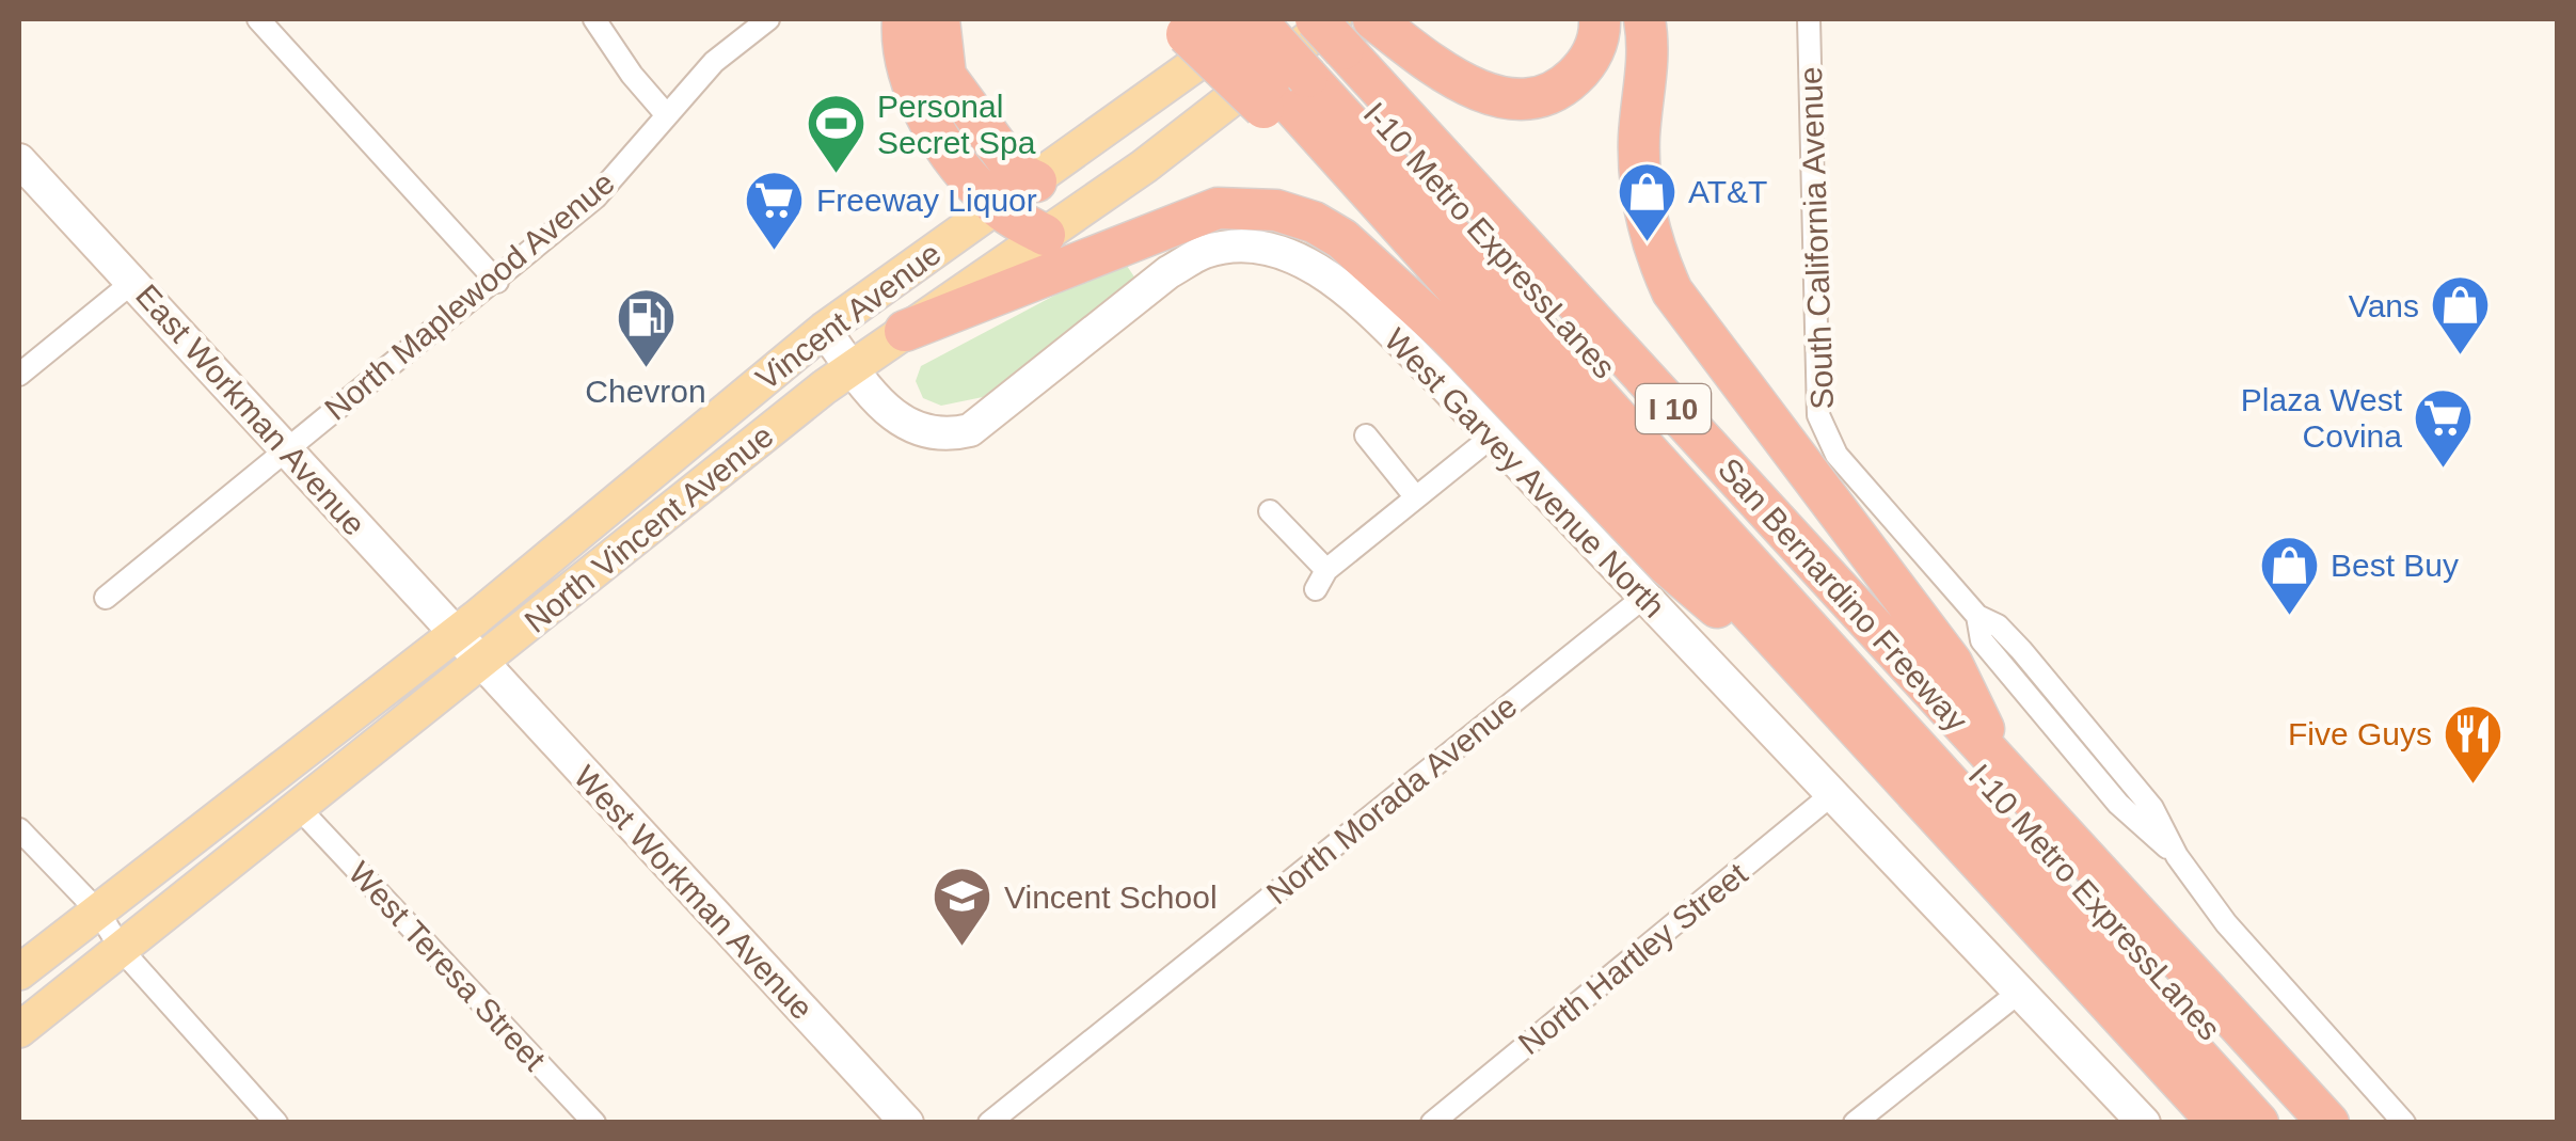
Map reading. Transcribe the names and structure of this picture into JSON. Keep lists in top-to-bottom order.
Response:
{
  "streets": {
    "highway": ["I-10 Metro ExpressLanes", "I 10", "San Bernardino Freeway"],
    "main road": ["Vincent Avenue", "North Vincent Avenue"],
    "street": [
      "South California Avenue",
      "North Maplewood Avenue",
      "East Workman Avenue",
      "West Garvey Avenue North",
      "North Morada Avenue",
      "West Workman Avenue",
      "North Hartley Street",
      "West Teresa Street"
    ]
  },
  "crossings": [
    ["I-10 Metro ExpressLanes", "Vincent Avenue"],
    ["I-10 Metro ExpressLanes", "I 10"],
    ["I-10 Metro ExpressLanes", "North Vincent Avenue"],
    ["I-10 Metro ExpressLanes", "San Bernardino Freeway"],
    ["North Maplewood Avenue", "East Workman Avenue"],
    ["Vincent Avenue", "East Workman Avenue"],
    ["Vincent Avenue", "West Garvey Avenue North"],
    ["I 10", "North Vincent Avenue"],
    ["I 10", "San Bernardino Freeway"],
    ["East Workman Avenue", "North Vincent Avenue"],
    ["East Workman Avenue", "West Workman Avenue"],
    ["West Garvey Avenue North", "North Vincent Avenue"],
    ["West Garvey Avenue North", "North Morada Avenue"],
    ["West Garvey Avenue North", "North Hartley Street"],
    ["North Vincent Avenue", "San Bernardino Freeway"],
    ["North Vincent Avenue", "West Workman Avenue"],
    ["North Vincent Avenue", "West Teresa Street"]
  ],
  "places": {
    "sports": ["Personal Secret Spa"],
    "shop": ["AT&T", "Vans", "Best Buy"],
    "supermarket": ["Freeway Liquor", "Plaza West Covina"],
    "fuel station": ["Chevron"],
    "restaurant": ["Five Guys"],
    "school or university": ["Vincent School"]
  }
}
